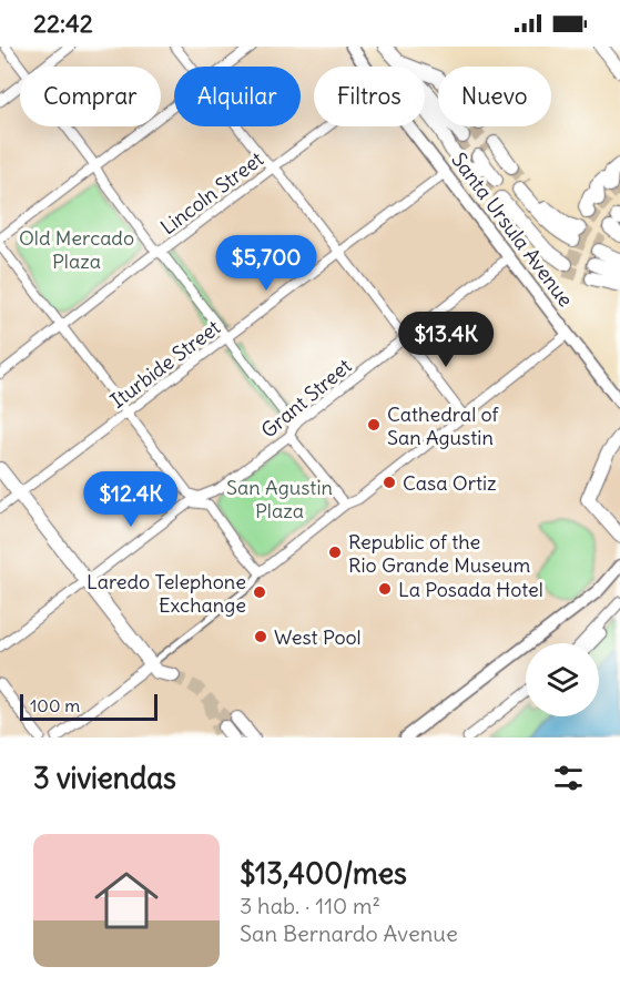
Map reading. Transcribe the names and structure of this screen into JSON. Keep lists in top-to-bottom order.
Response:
{
  "streets": {
    "main road": ["Santa Ursula Avenue"],
    "street": ["Lincoln Street", "Iturbide Street", "Grant Street"]
  },
  "crossings": [
    ["Santa Ursula Avenue", "Iturbide Street"],
    ["Santa Ursula Avenue", "Grant Street"]
  ],
  "parks": ["Old Mercado Plaza", "San Agustin Plaza"],
  "places": [
    "Cathedral of San Agustin",
    "Casa Ortiz",
    "Republic of the Rio Grande Museum",
    "La Posada Hotel",
    "Laredo Telephone Exchange",
    "West Pool"
  ],
  "scale_bar": "100 m",
  "page": {
    "status": "22:42",
    "chip": [
      "Comprar",
      "Alquilar",
      "Filtros",
      "Nuevo"
    ],
    "price": ["$5,700", "$13.4K", "$12.4K"],
    "scale": "100 m",
    "heading": "3 viviendas",
    "list": [
      {
        "name": "$13,400/mes",
        "note": "3 hab. · 110 m² · San Bernardo Avenue"
      }
    ]
  }
}
